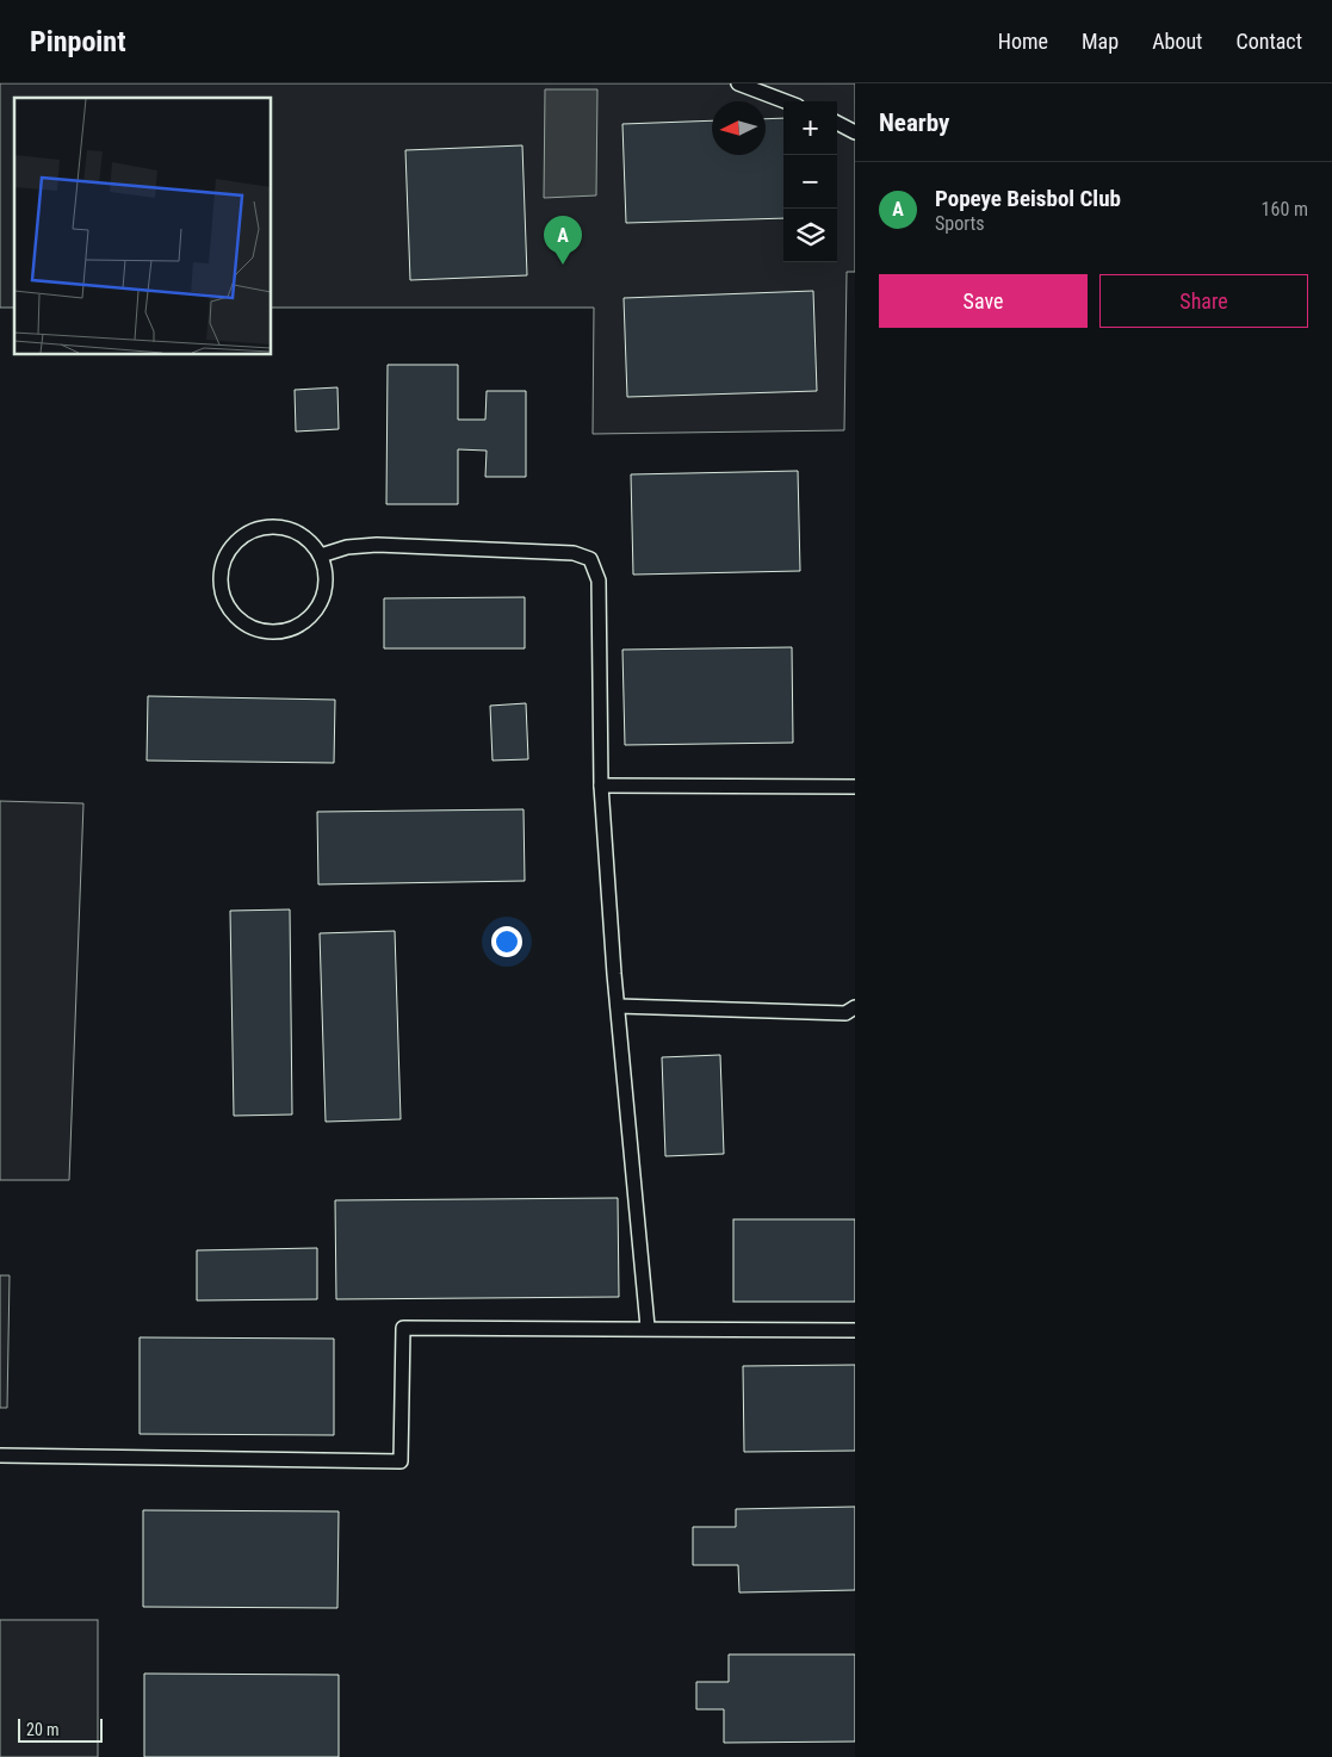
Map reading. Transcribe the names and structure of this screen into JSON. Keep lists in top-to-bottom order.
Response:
{
  "scale_bar": "20 m",
  "north": "left",
  "page": {
    "header": "Pinpoint",
    "nav": [
      "Home",
      "Map",
      "About",
      "Contact"
    ],
    "heading": "Nearby",
    "map_buttons": ["+", "−"],
    "list": [
      {
        "mark": "A",
        "name": "Popeye Beisbol Club",
        "note": "Sports",
        "value": "160 m"
      }
    ],
    "pins": "A",
    "buttons": ["Save", "Share"],
    "scale": "20 m"
  }
}
